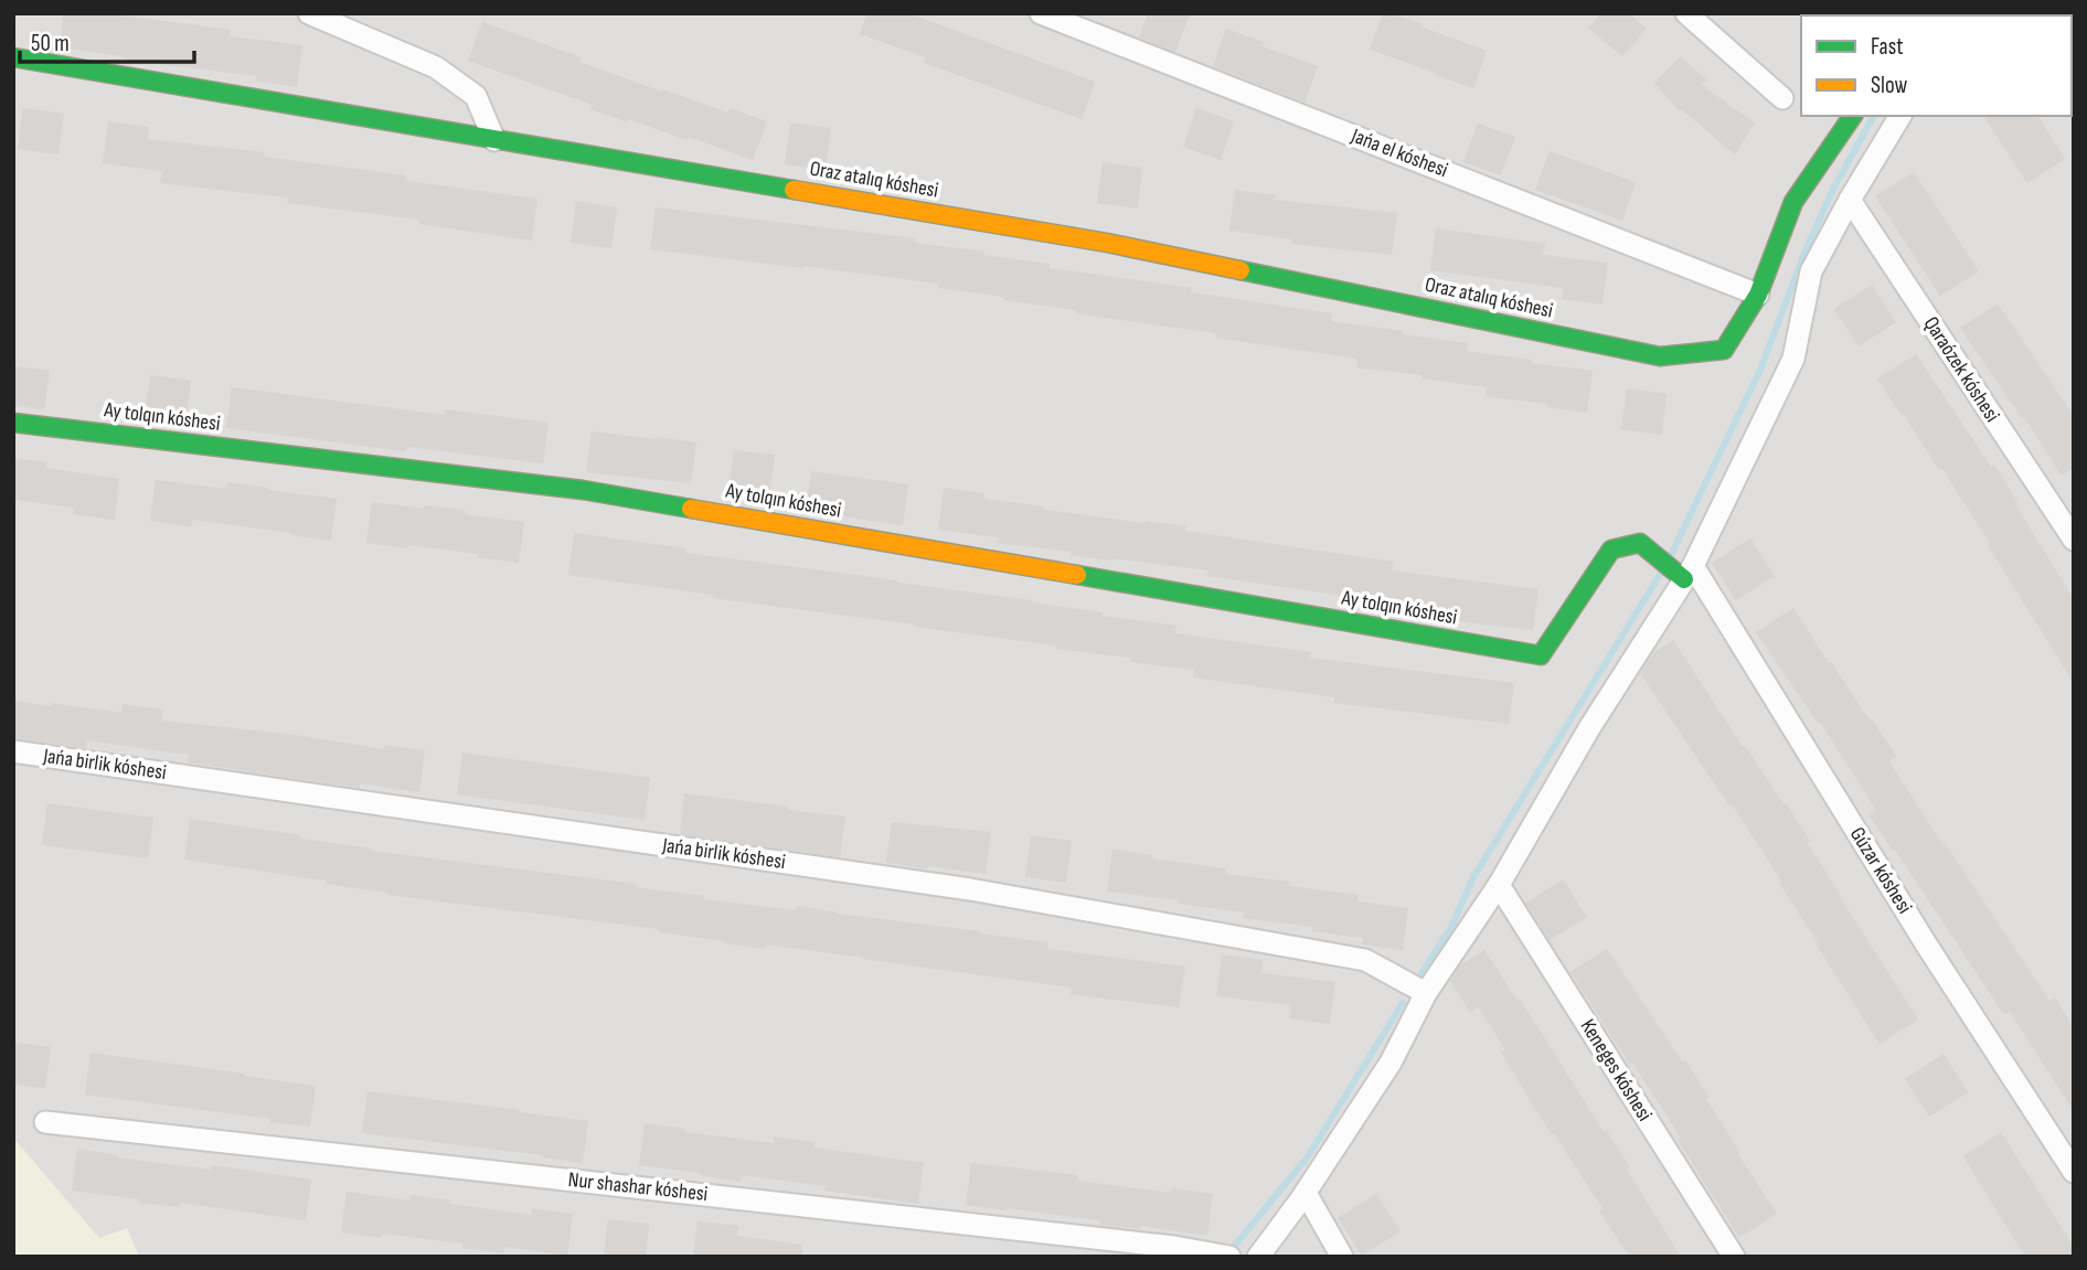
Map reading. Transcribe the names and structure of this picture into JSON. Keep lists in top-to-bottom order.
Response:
{
  "streets": {
    "street": [
      "Jańa el kóshesi",
      "Oraz atalıq kóshesi",
      "Qaraózek kóshesi",
      "Ay tolqın kóshesi",
      "Jańa birlik kóshesi",
      "Gúzar kóshesi",
      "Keneges kóshesi",
      "Nur shashar kóshesi"
    ]
  },
  "crossings": [
    ["Jańa el kóshesi", "Oraz atalıq kóshesi"],
    ["Ay tolqın kóshesi", "Gúzar kóshesi"]
  ],
  "legend": ["Fast", "Slow"],
  "scale_bar": "50 m"
}
